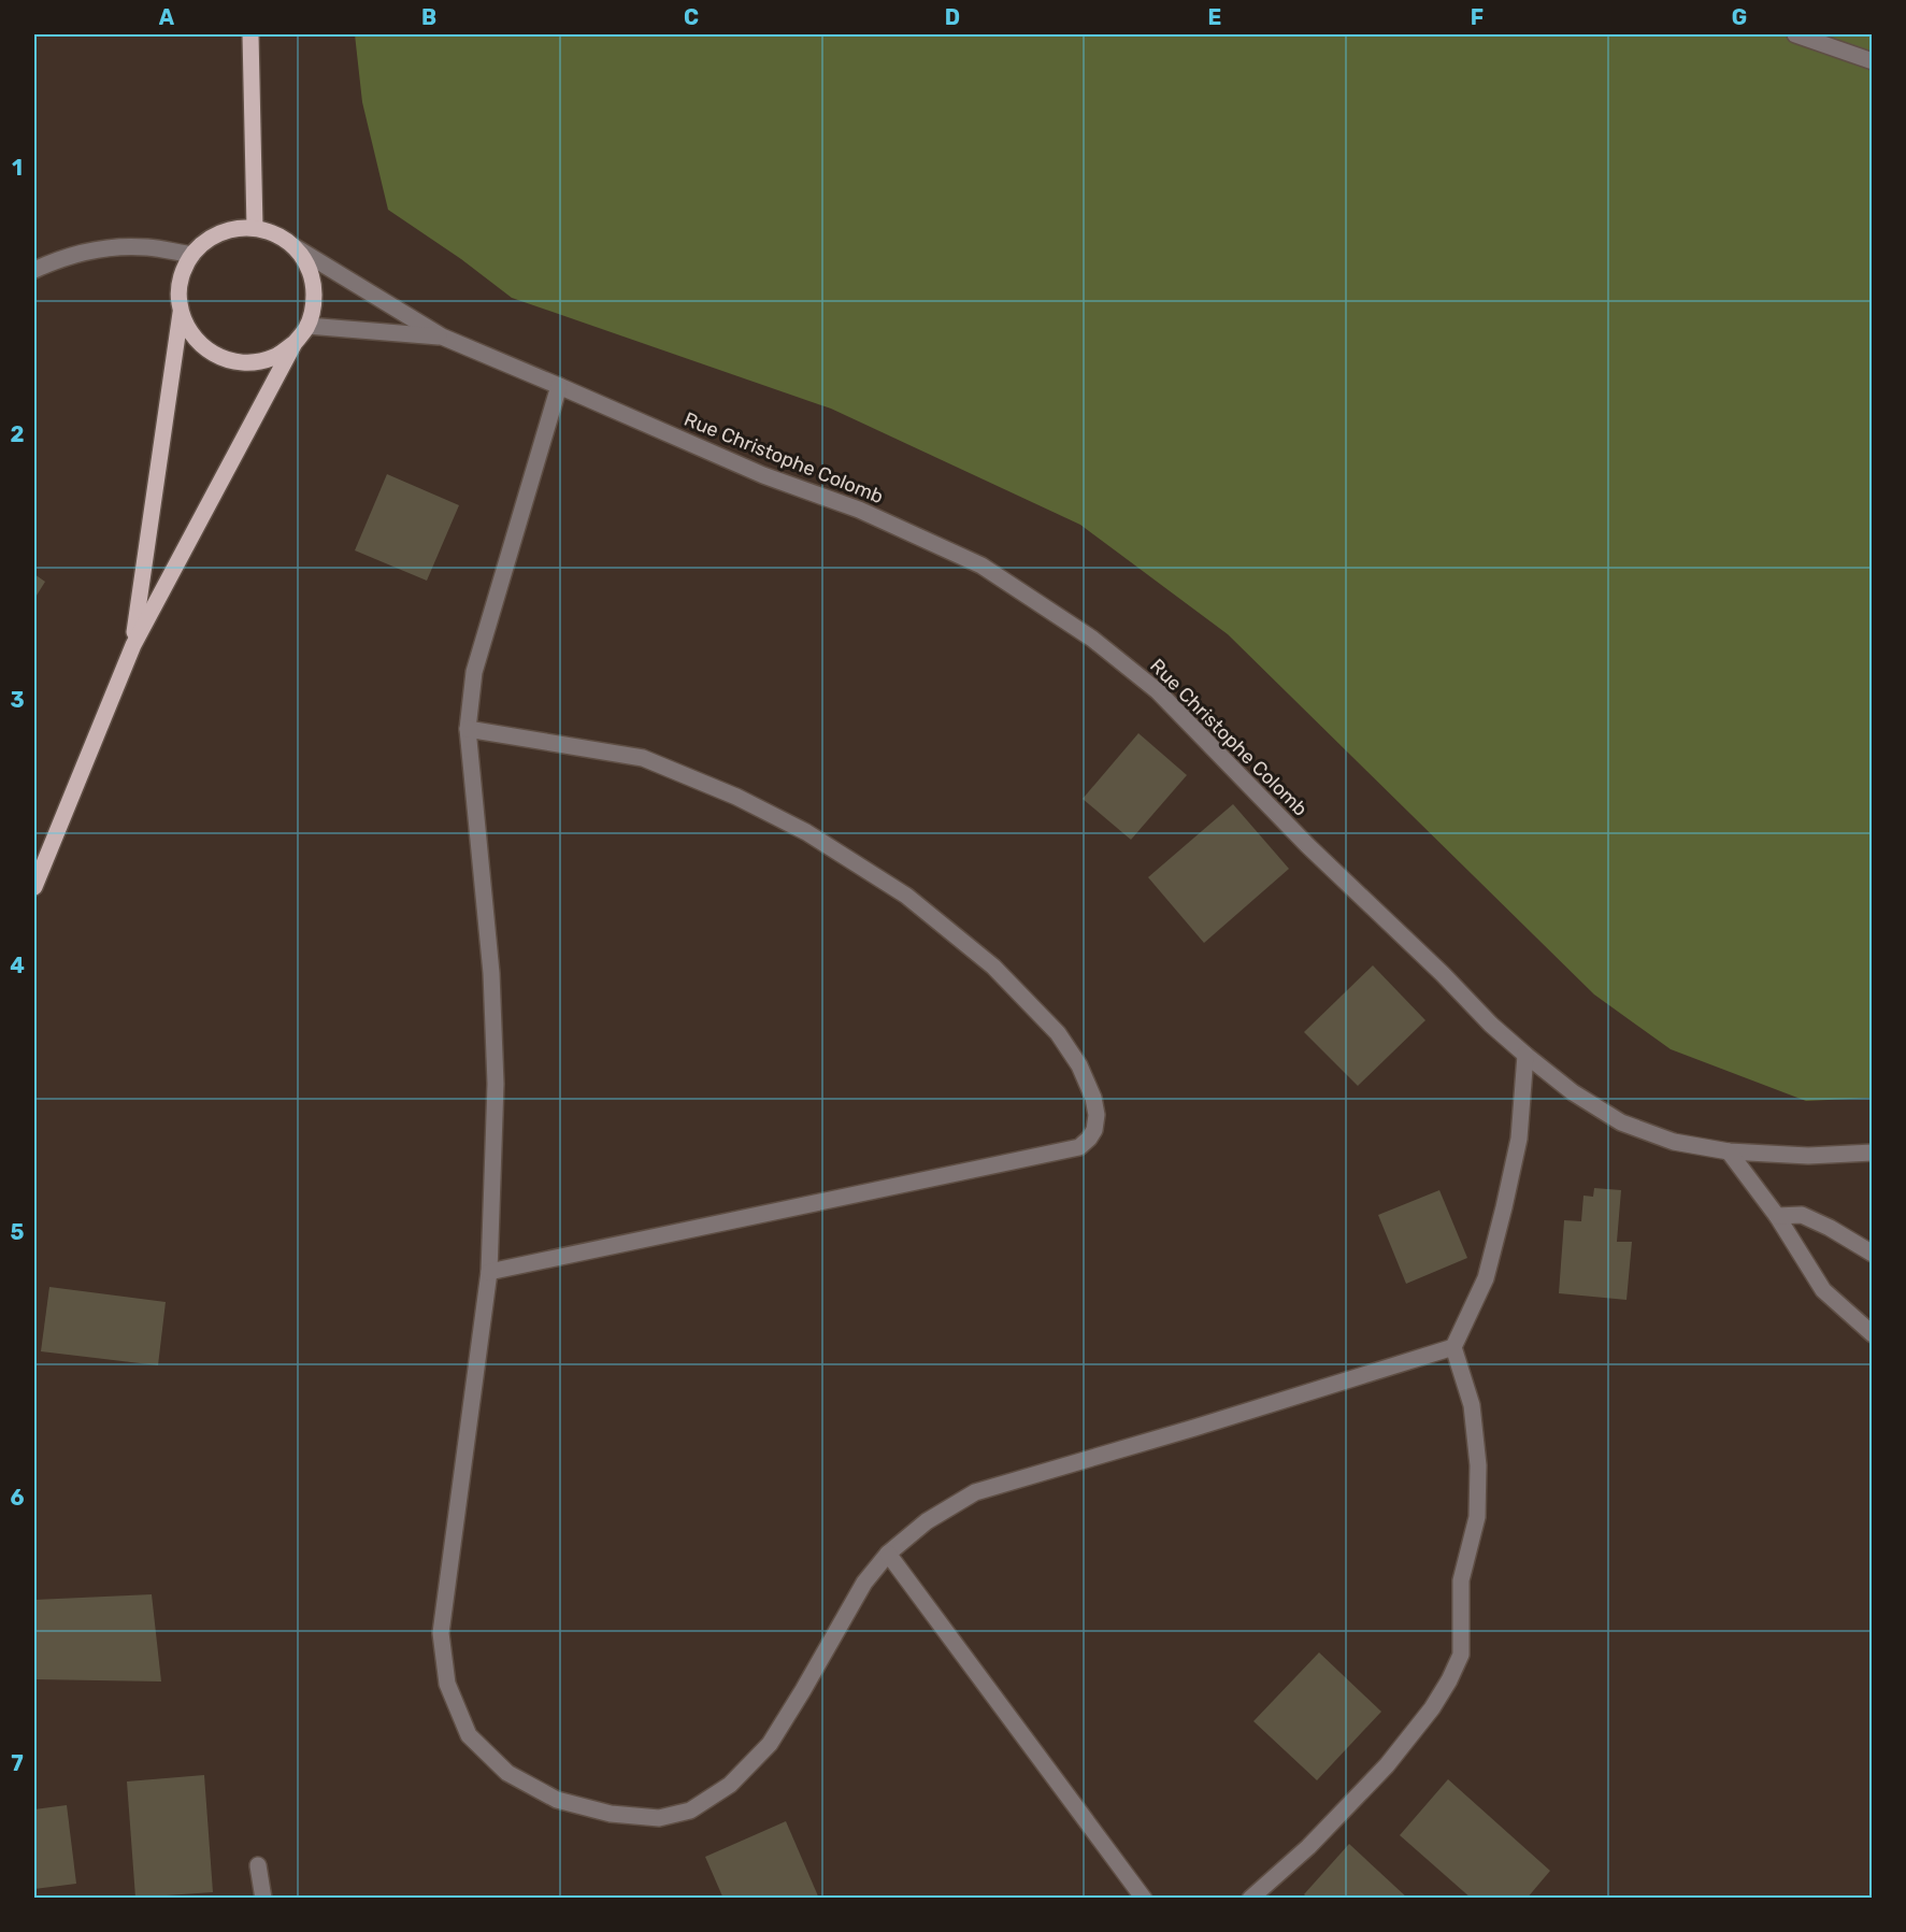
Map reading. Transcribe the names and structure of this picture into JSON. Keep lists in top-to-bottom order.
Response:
{
  "streets": {
    "street": ["Rue Christophe Colomb"]
  },
  "grid": {
    "columns": [
      "A",
      "B",
      "C",
      "D",
      "E",
      "F",
      "G"
    ],
    "rows": [
      "1",
      "2",
      "3",
      "4",
      "5",
      "6",
      "7"
    ]
  }
}
